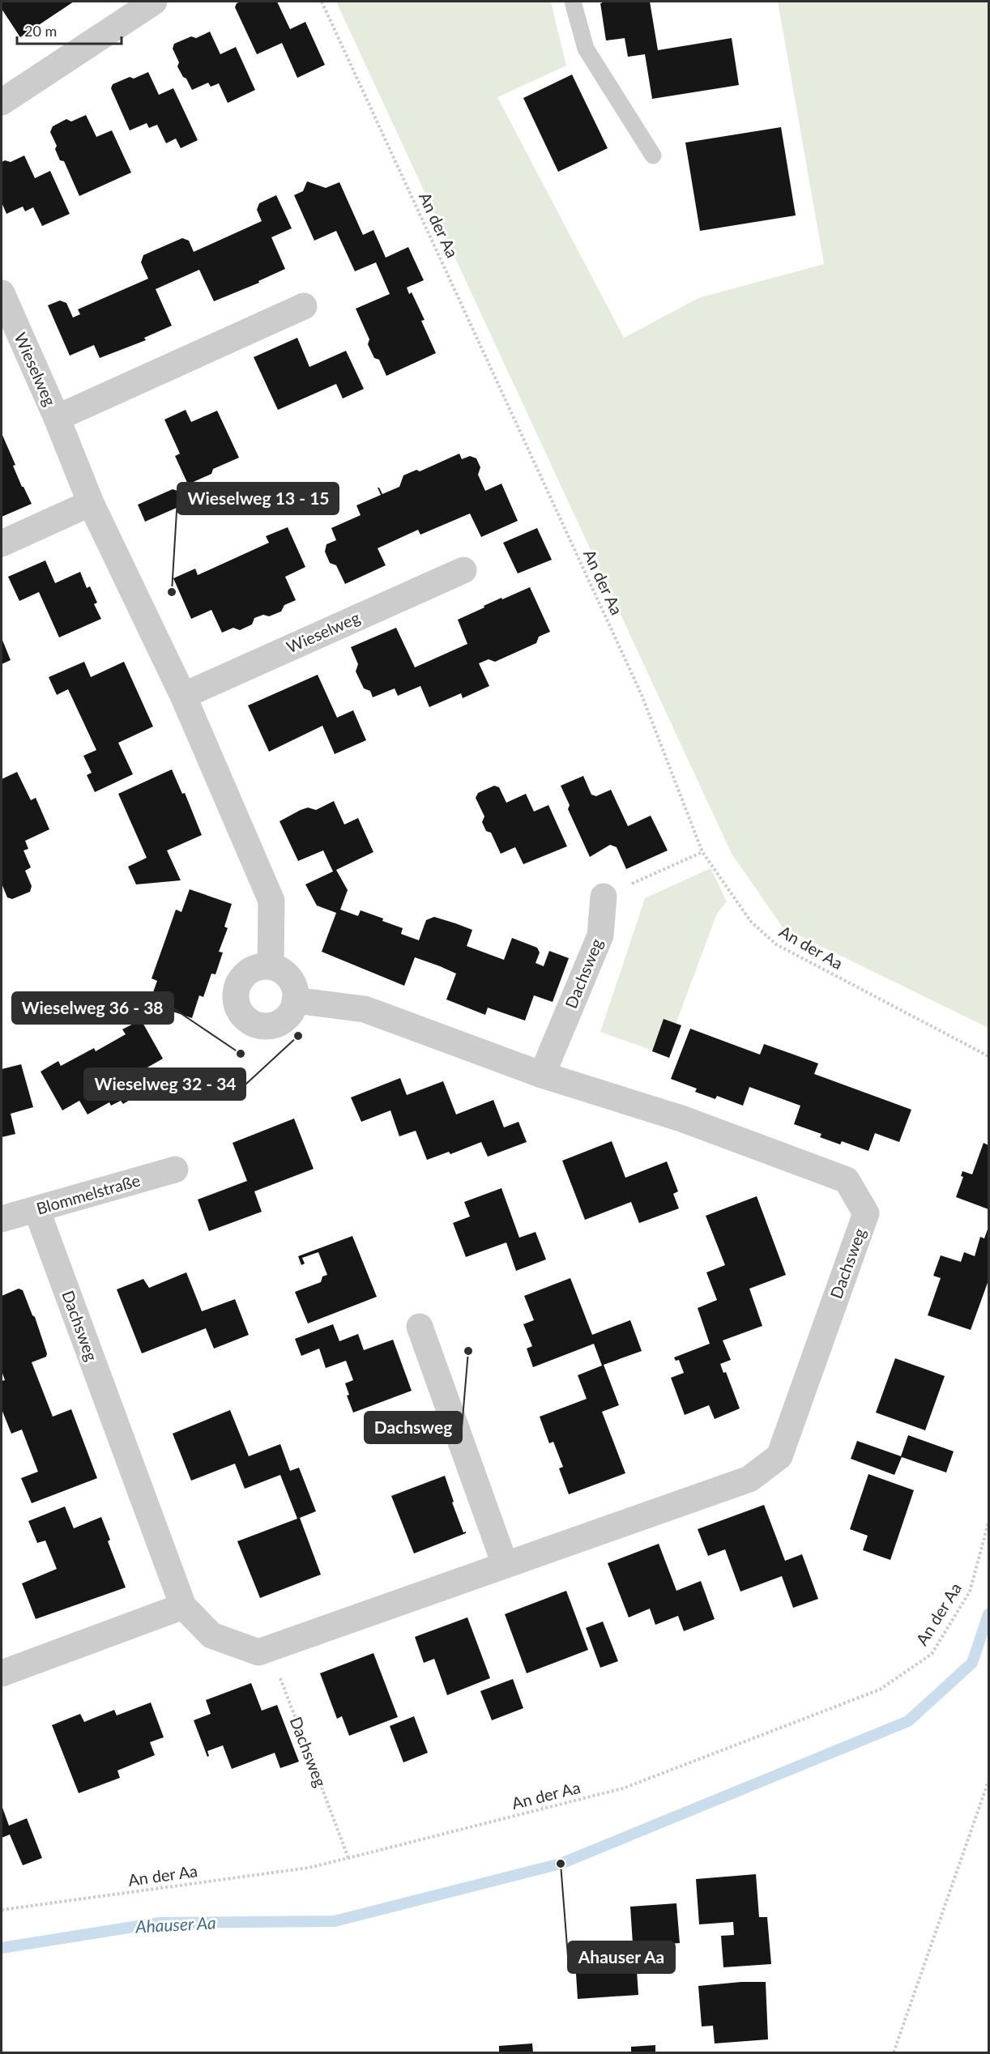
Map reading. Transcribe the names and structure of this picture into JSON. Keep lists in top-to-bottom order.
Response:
{
  "streets": {
    "street": ["Wieselweg", "Dachsweg", "Blommelstraße"],
    "path": ["An der Aa"]
  },
  "crossings": [
    ["An der Aa", "Dachsweg"],
    ["Wieselweg", "Dachsweg"],
    ["Dachsweg", "Blommelstraße"]
  ],
  "water": ["Ahauser Aa"],
  "places": [
    "Wieselweg 13 - 15",
    "Wieselweg 32 - 34",
    "Wieselweg 36 - 38",
    "Dachsweg",
    "Ahauser Aa"
  ],
  "scale_bar": "20 m"
}
